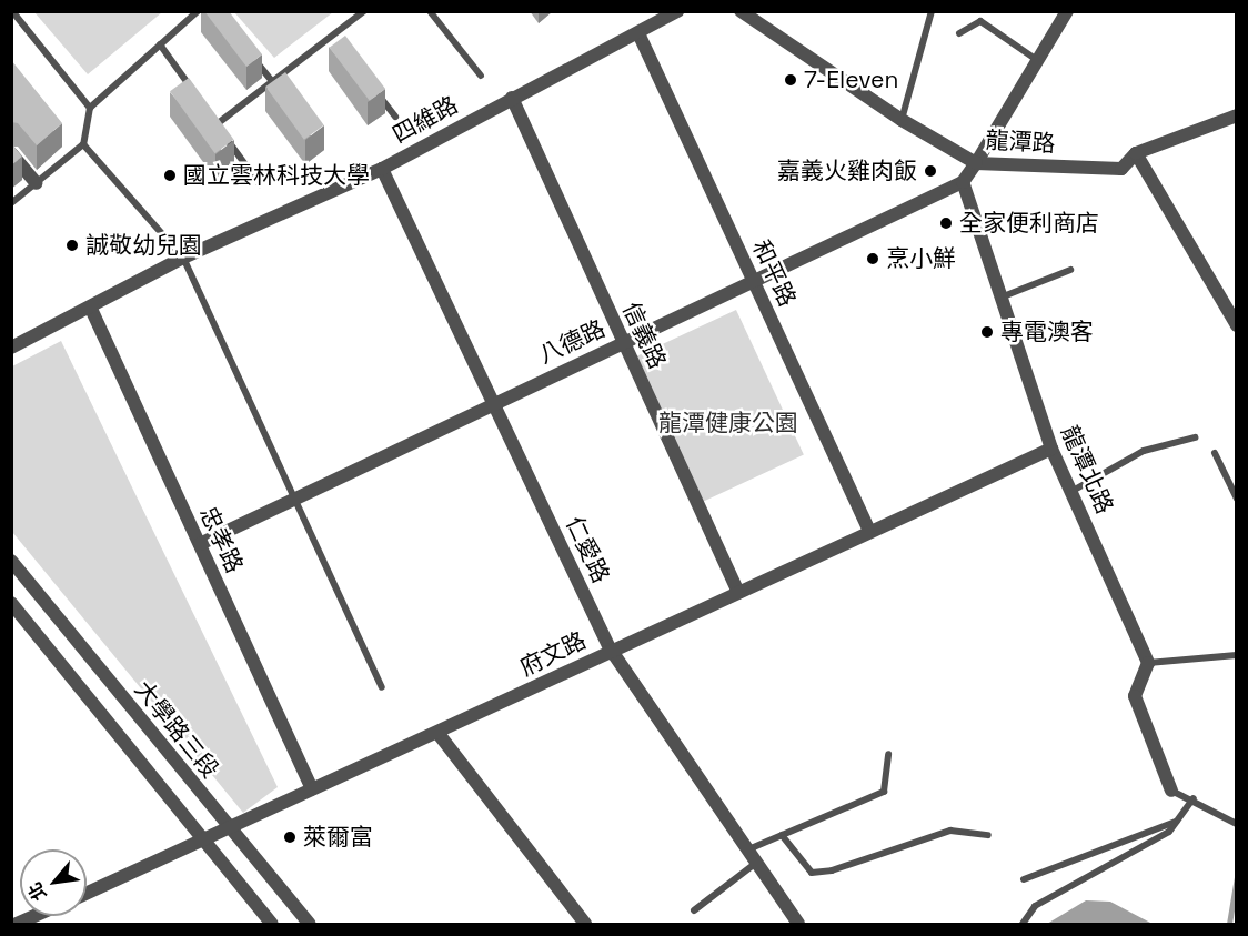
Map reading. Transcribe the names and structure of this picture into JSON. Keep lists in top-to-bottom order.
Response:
{
  "streets": {
    "street": [
      "四維路",
      "龍潭路",
      "和平路",
      "信義路",
      "八德路",
      "龍潭北路",
      "忠孝路",
      "仁愛路",
      "府文路",
      "大學路三段"
    ]
  },
  "crossings": [
    ["四維路", "和平路"],
    ["四維路", "信義路"],
    ["四維路", "忠孝路"],
    ["四維路", "仁愛路"],
    ["和平路", "八德路"],
    ["和平路", "府文路"],
    ["信義路", "八德路"],
    ["信義路", "府文路"],
    ["八德路", "龍潭北路"],
    ["八德路", "忠孝路"],
    ["八德路", "仁愛路"],
    ["龍潭北路", "府文路"],
    ["忠孝路", "府文路"],
    ["仁愛路", "府文路"],
    ["府文路", "大學路三段"]
  ],
  "parks": ["龍潭健康公園"],
  "places": [
    "7-Eleven",
    "嘉義火雞肉飯",
    "國立雲林科技大學",
    "全家便利商店",
    "誠敬幼兒園",
    "烹小鮮",
    "專電澳客",
    "萊爾富"
  ],
  "north": "bottom left"
}
